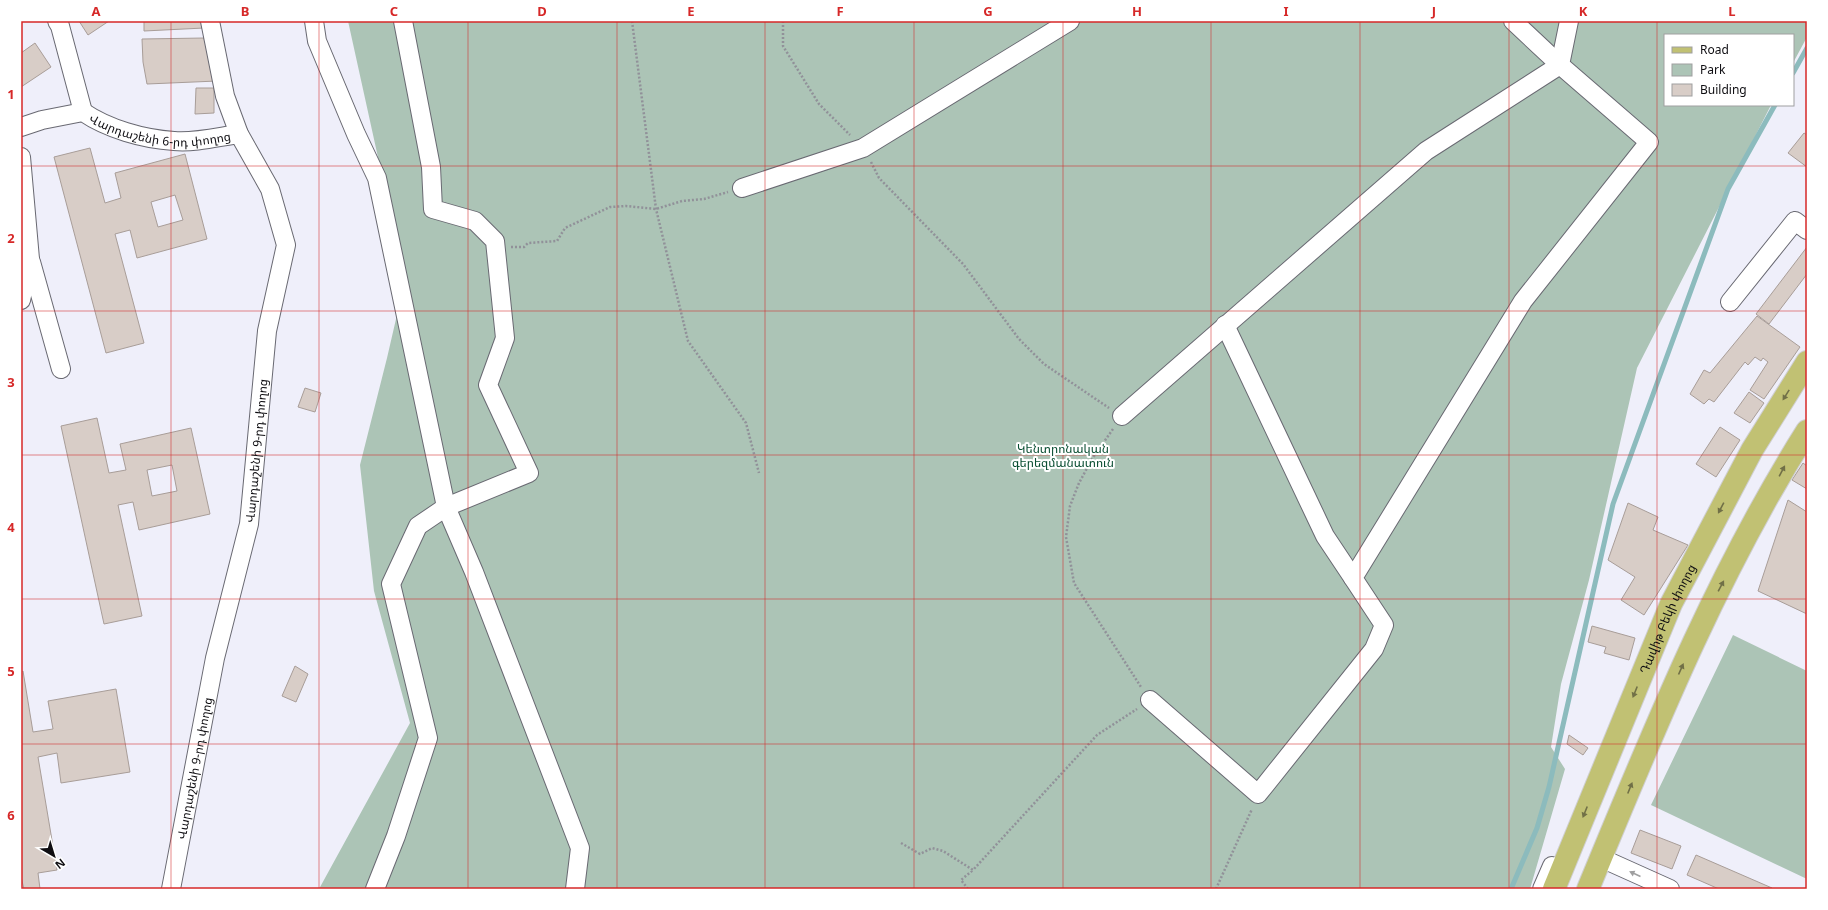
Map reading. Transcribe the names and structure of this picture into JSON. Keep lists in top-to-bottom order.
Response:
{
  "streets": {
    "main road": ["Դավիթ Բեկի փողոց"],
    "street": ["Վարդաշենի 6-րդ փողոց", "Վարդաշենի 9-րդ փողոց"]
  },
  "crossings": [
    ["Վարդաշենի 6-րդ փողոց", "Վարդաշենի 9-րդ փողոց"]
  ],
  "parks": ["Կենտրոնական գերեզմանատուն"],
  "legend": ["Road", "Park", "Building"],
  "north": "bottom right",
  "grid": {
    "columns": [
      "A",
      "B",
      "C",
      "D",
      "E",
      "F",
      "G",
      "H",
      "I",
      "J",
      "K",
      "L"
    ],
    "rows": [
      "1",
      "2",
      "3",
      "4",
      "5",
      "6"
    ]
  }
}
